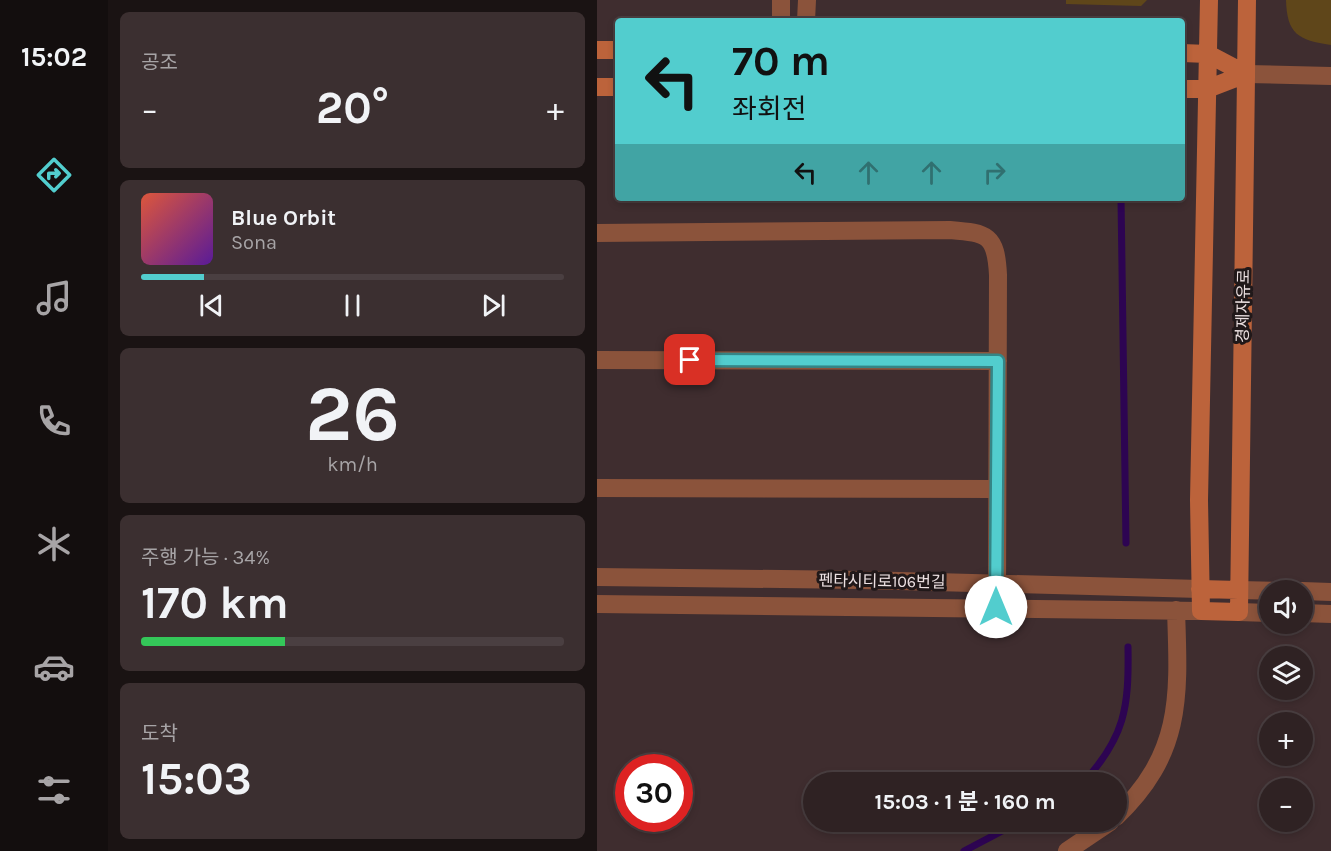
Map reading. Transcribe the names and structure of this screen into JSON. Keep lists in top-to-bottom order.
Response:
{
  "streets": {
    "street": ["경제자유로", "펜타시티로106번길"]
  },
  "crossings": [
    ["경제자유로", "펜타시티로106번길"]
  ],
  "page": {
    "tabs": "15:02",
    "tile": [
      "공조",
      ["26", "km/h"],
      ["주행 가능 · 34%", "170 km"],
      ["도착", "15:03"]
    ],
    "turn": ["70 m", "좌회전"],
    "heat": ["−", "20°", "+"],
    "song": ["Blue Orbit", "Sona"],
    "map_buttons": ["+", "−"],
    "limit": "30",
    "trip": "15:03 · 1 분 · 160 m"
  }
}
